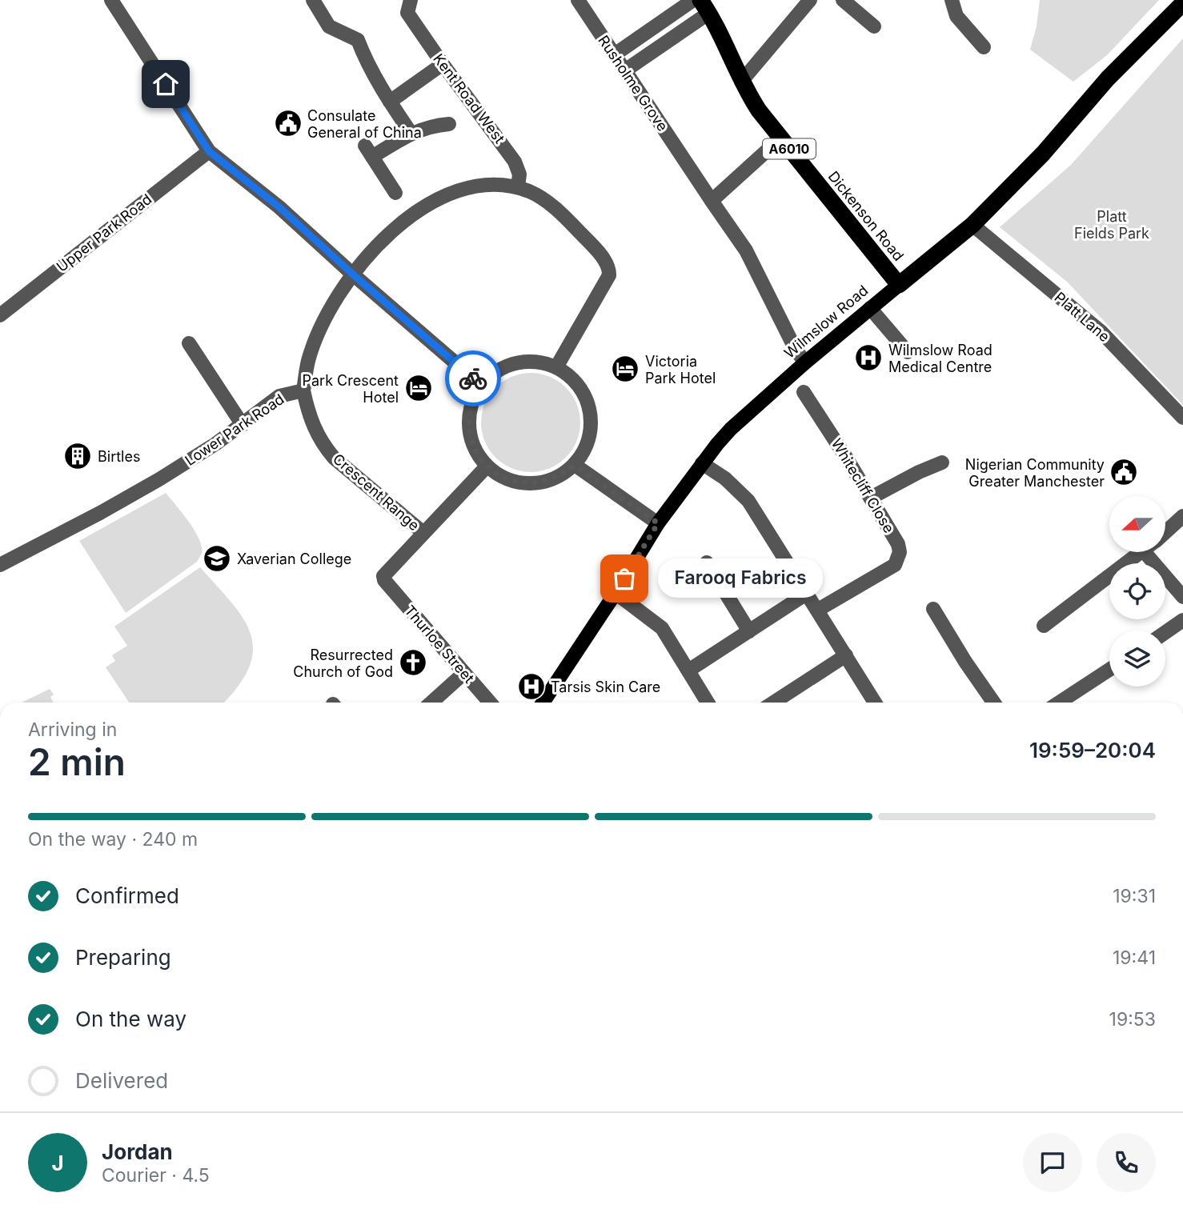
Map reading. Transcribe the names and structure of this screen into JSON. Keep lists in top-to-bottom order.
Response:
{
  "streets": {
    "highway": ["A6010", "Dickenson Road", "Wilmslow Road"],
    "street": [
      "Rusholme Grove",
      "Kent Road West",
      "Upper Park Road",
      "Platt Lane",
      "Lower Park Road",
      "Whitecliff Close",
      "Crescent Range",
      "Thurloe Street"
    ]
  },
  "crossings": [
    ["Rusholme Grove", "Wilmslow Road"],
    ["Dickenson Road", "Wilmslow Road"],
    ["Platt Lane", "Wilmslow Road"],
    ["Lower Park Road", "Crescent Range"],
    ["Crescent Range", "Thurloe Street"]
  ],
  "parks": ["Platt Fields Park"],
  "places": {
    "public building": ["Consulate General of China", "Nigerian Community Greater Manchester"],
    "hospital": ["Wilmslow Road Medical Centre", "Tarsis Skin Care"],
    "hotel": ["Victoria Park Hotel", "Park Crescent Hotel"],
    "building": ["Birtles"],
    "school or university": ["Xaverian College"],
    "other": ["Farooq Fabrics"],
    "church": ["Resurrected Church of God"]
  },
  "north": "left",
  "page": {
    "bubble": "Farooq Fabrics",
    "heading": ["2 min", "Arriving in", "19:59–20:04"],
    "panel": ["Jordan", "Courier · 4.5"],
    "bar": "On the way · 240 m",
    "list": [
      ["Confirmed", "19:31"],
      ["Preparing", "19:41"],
      ["On the way", "19:53"],
      "Delivered"
    ],
    "round": "J"
  }
}
